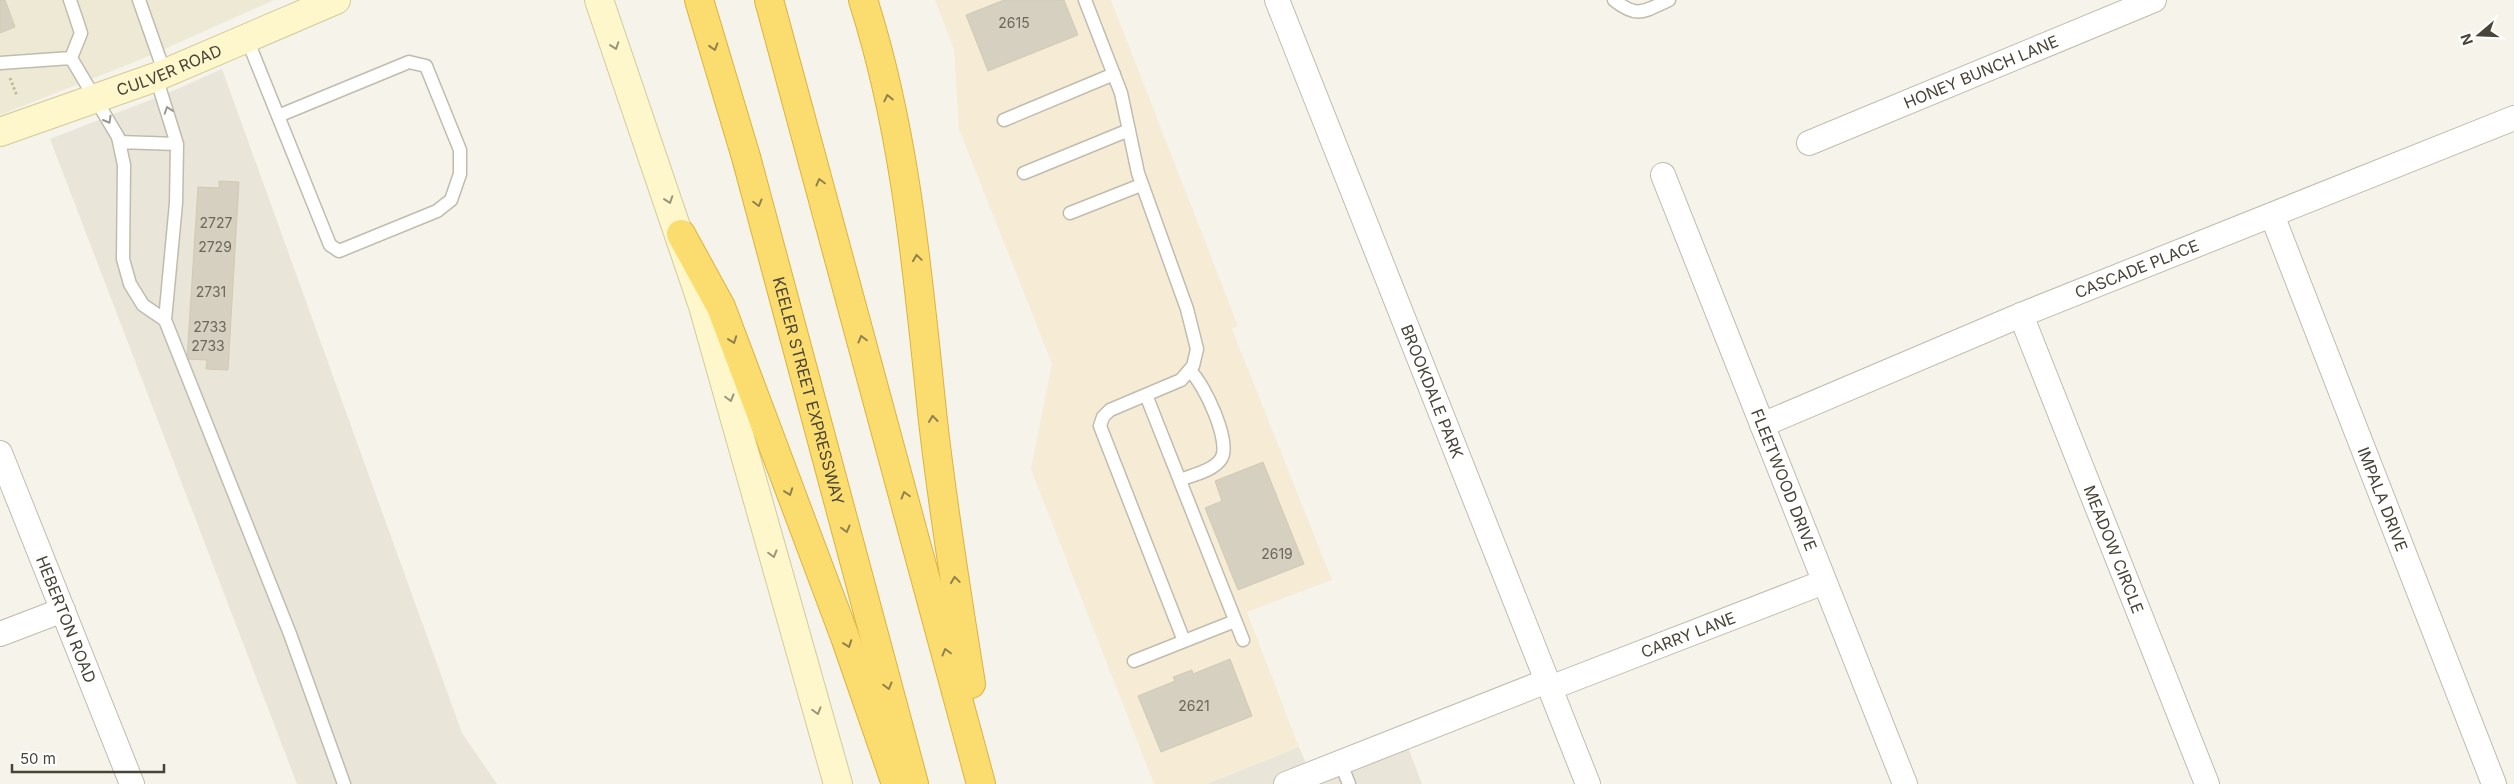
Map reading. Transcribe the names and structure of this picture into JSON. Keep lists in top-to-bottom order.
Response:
{
  "streets": {
    "highway": ["KEELER STREET EXPRESSWAY"],
    "main road": ["CULVER ROAD"],
    "street": [
      "HONEY BUNCH LANE",
      "CASCADE PLACE",
      "BROOKDALE PARK",
      "FLEETWOOD DRIVE",
      "IMPALA DRIVE",
      "MEADOW CIRCLE",
      "HEBERTON ROAD",
      "CARRY LANE"
    ]
  },
  "crossings": [
    ["CASCADE PLACE", "FLEETWOOD DRIVE"],
    ["CASCADE PLACE", "IMPALA DRIVE"],
    ["CASCADE PLACE", "MEADOW CIRCLE"],
    ["BROOKDALE PARK", "CARRY LANE"],
    ["FLEETWOOD DRIVE", "CARRY LANE"]
  ],
  "house_numbers": [
    "2615",
    "2727",
    "2729",
    "2731",
    "2733",
    "2733",
    "2619",
    "2621"
  ],
  "scale_bar": "50 m",
  "north": "left"
}
